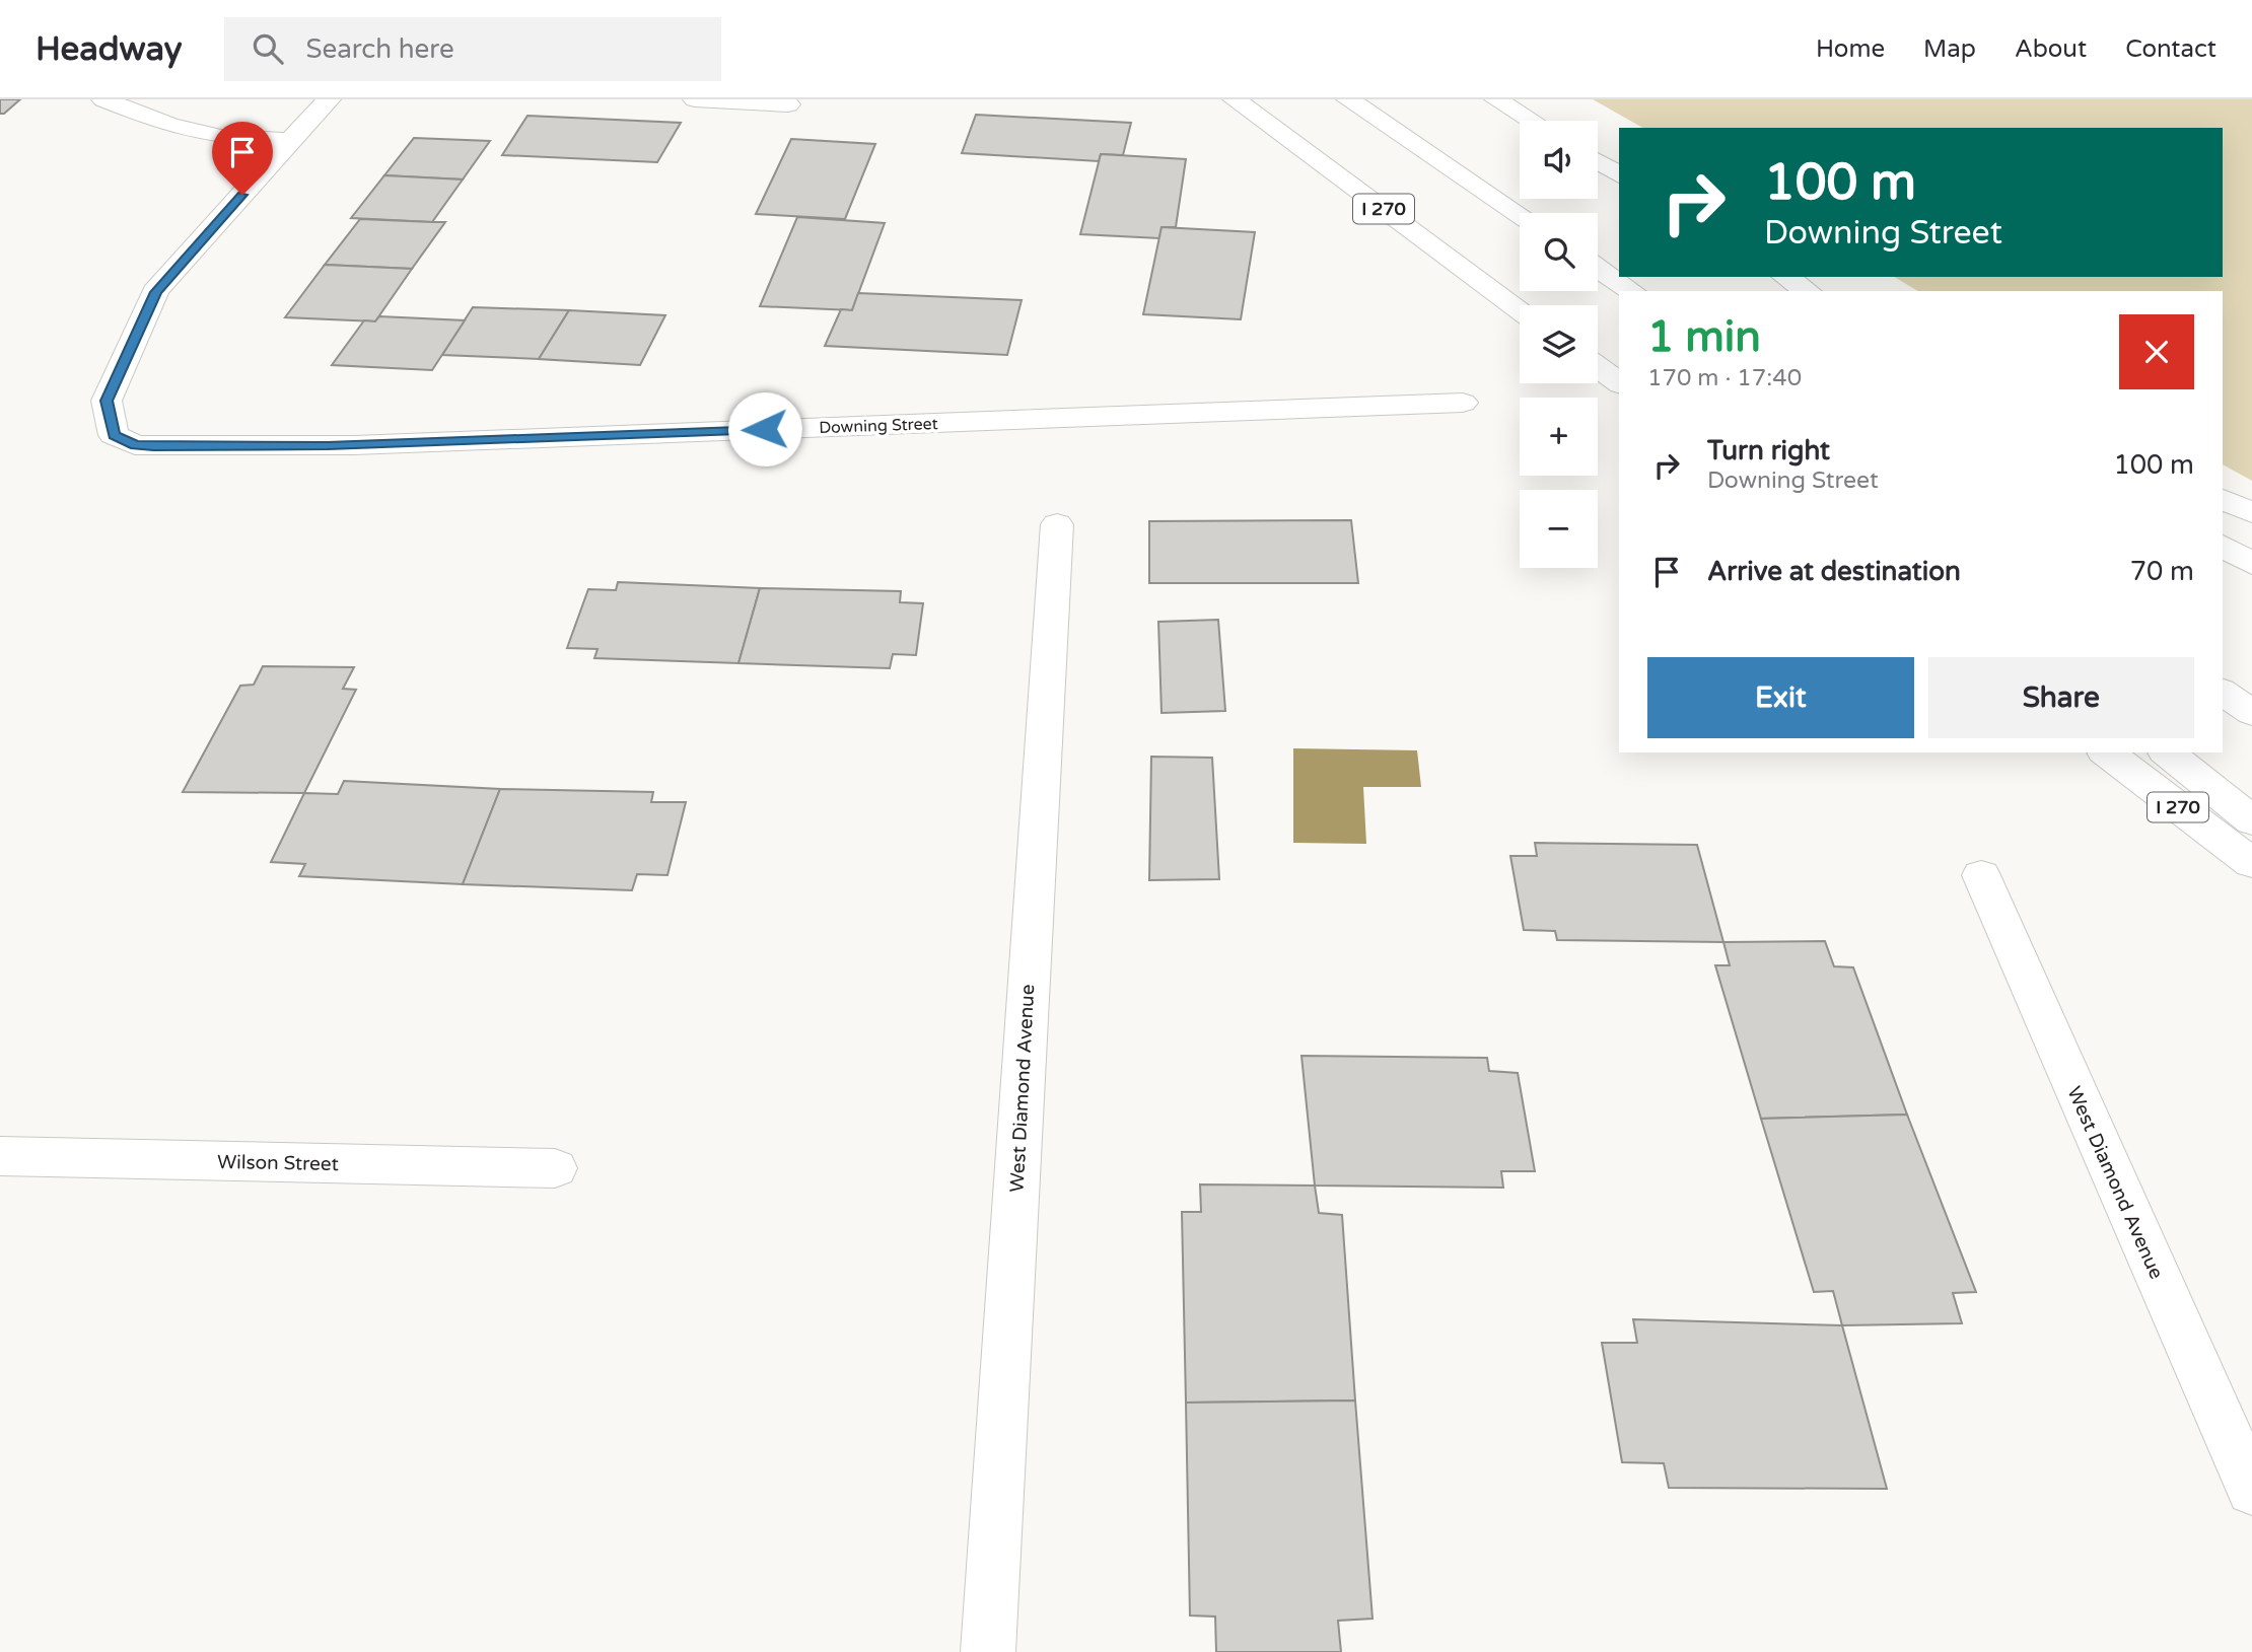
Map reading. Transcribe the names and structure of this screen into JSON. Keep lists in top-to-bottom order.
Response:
{
  "streets": {
    "main road": [
      "I 270",
      "Downing Street",
      "West Diamond Avenue",
      "Wilson Street"
    ]
  },
  "page": {
    "header": "Headway",
    "search": "Search here",
    "nav": [
      "Home",
      "Map",
      "About",
      "Contact"
    ],
    "map_buttons": ["+", "−"],
    "turn": ["100 m", "Downing Street"],
    "heading": ["1 min", "170 m · 17:40"],
    "list": [
      {
        "name": "Turn right",
        "note": "Downing Street",
        "value": "100 m"
      },
      {
        "name": "Arrive at destination",
        "value": "70 m"
      }
    ],
    "buttons": ["Exit", "Share"]
  }
}
